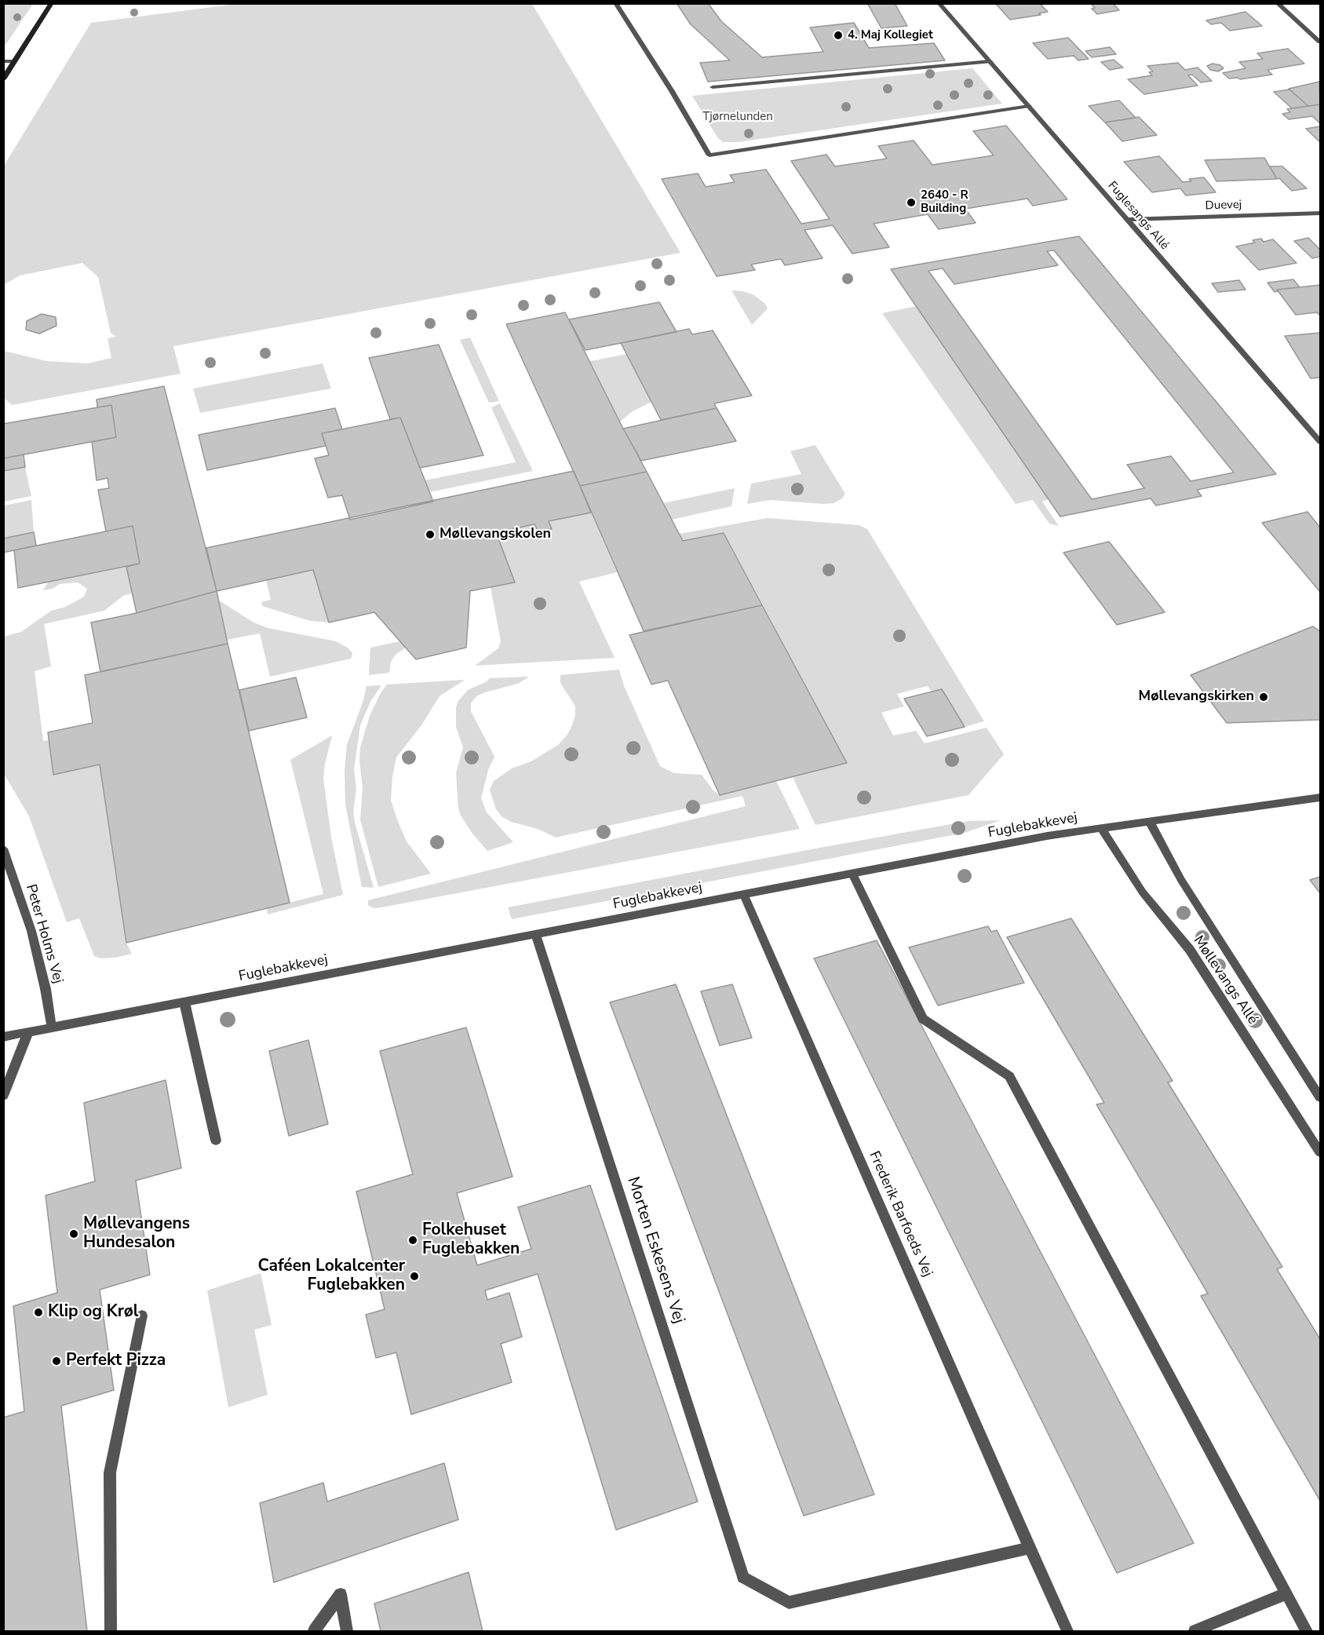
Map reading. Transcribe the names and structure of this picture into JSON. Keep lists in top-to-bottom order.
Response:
{
  "streets": {
    "street": [
      "Duevej",
      "Fuglesangs Allé",
      "Fuglebakkevej",
      "Peter Holms Vej",
      "Møllevangs Allé",
      "Frederik Barfoeds Vej",
      "Morten Eskesens Vej"
    ]
  },
  "crossings": [
    ["Duevej", "Fuglesangs Allé"],
    ["Fuglebakkevej", "Peter Holms Vej"],
    ["Fuglebakkevej", "Møllevangs Allé"],
    ["Fuglebakkevej", "Frederik Barfoeds Vej"],
    ["Fuglebakkevej", "Morten Eskesens Vej"],
    ["Frederik Barfoeds Vej", "Morten Eskesens Vej"]
  ],
  "parks": ["Tjørnelunden"],
  "places": [
    "4. Maj Kollegiet",
    "2640 - R Building",
    "Møllevangskolen",
    "Møllevangskirken",
    "Møllevangens Hundesalon",
    "Folkehuset Fuglebakken",
    "Caféen Lokalcenter Fuglebakken",
    "Klip og Krøl",
    "Perfekt Pizza"
  ]
}
